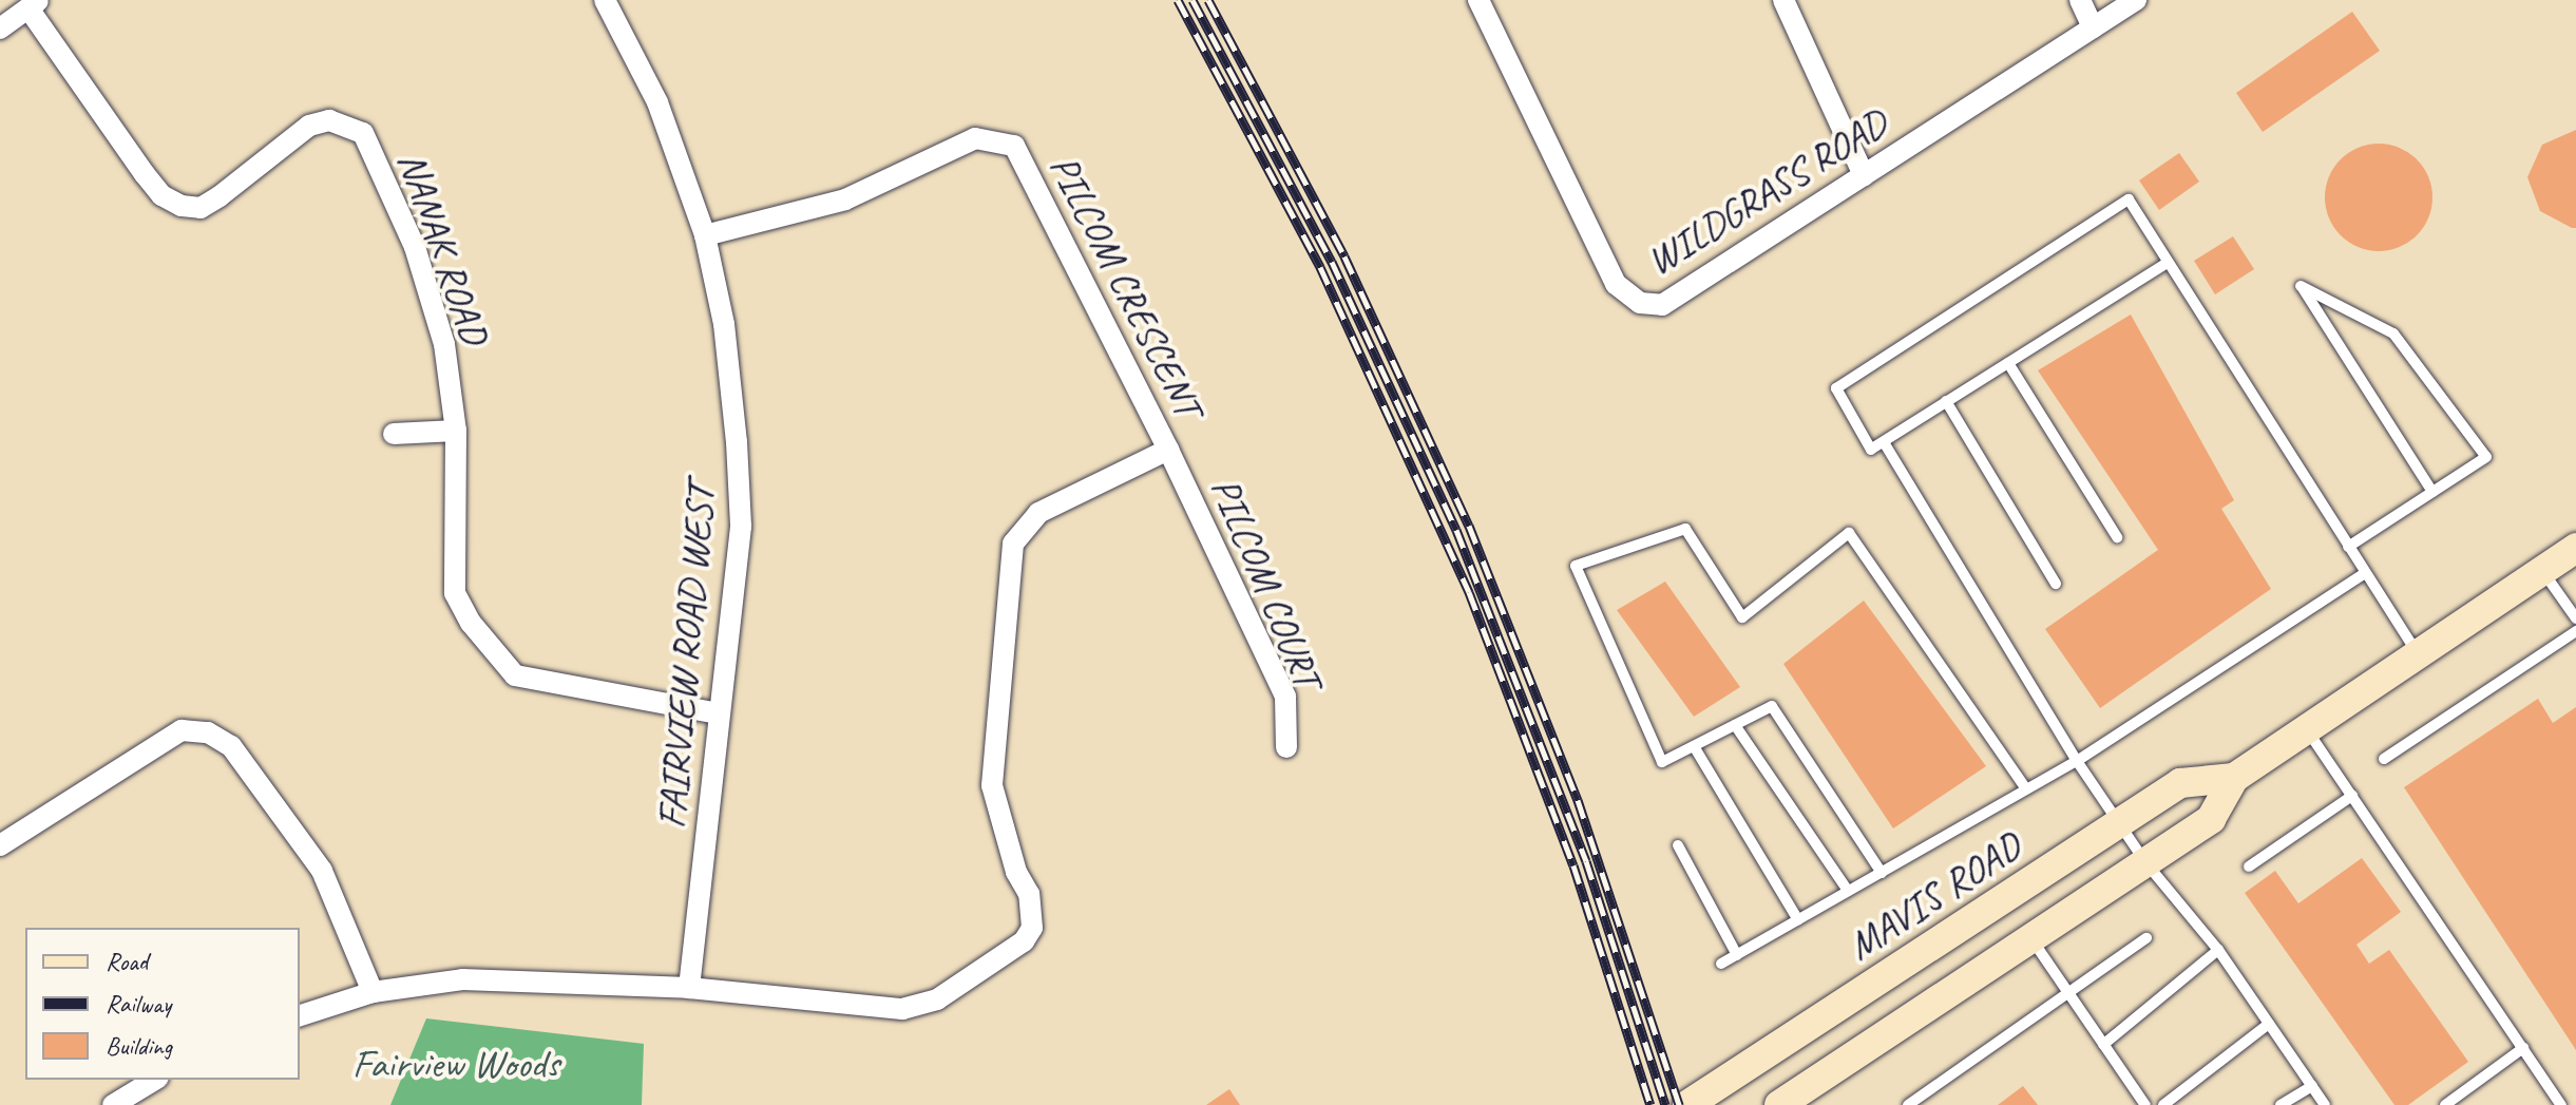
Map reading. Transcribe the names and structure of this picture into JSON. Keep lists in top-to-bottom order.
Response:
{
  "streets": {
    "main road": ["MAVIS ROAD"],
    "street": [
      "WILDGRASS ROAD",
      "NANAK ROAD",
      "PILCOM CRESCENT",
      "PILCOM COURT",
      "FAIRVIEW ROAD WEST"
    ]
  },
  "crossings": [
    ["NANAK ROAD", "FAIRVIEW ROAD WEST"],
    ["PILCOM CRESCENT", "PILCOM COURT"],
    ["PILCOM CRESCENT", "FAIRVIEW ROAD WEST"]
  ],
  "parks": ["Fairview Woods"],
  "legend": ["Road", "Railway", "Building"]
}
